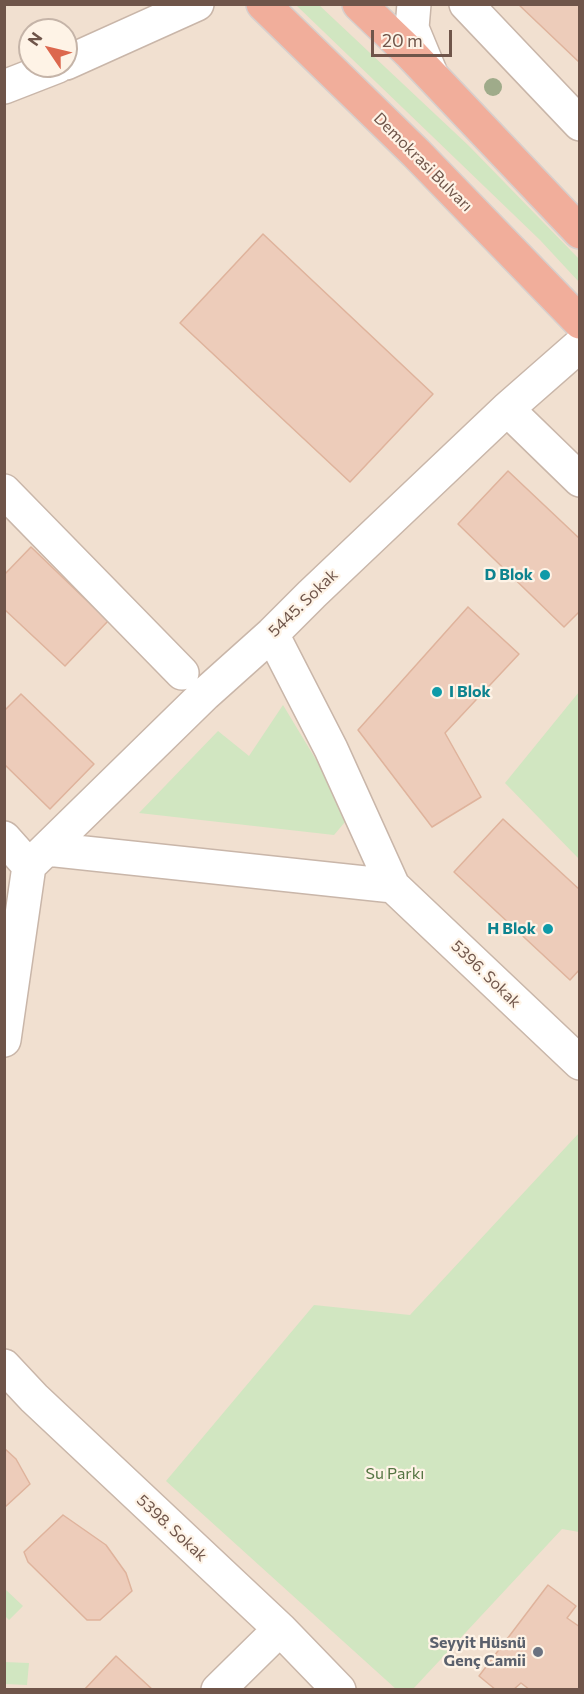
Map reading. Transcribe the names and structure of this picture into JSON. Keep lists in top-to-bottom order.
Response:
{
  "streets": {
    "highway": ["Demokrasi Bulvarı"],
    "street": ["5445. Sokak", "5396. Sokak", "5398. Sokak"]
  },
  "parks": ["Su Parkı"],
  "places": [
    "D Blok",
    "I Blok",
    "H Blok",
    "Seyyit Hüsnü Genç Camii"
  ],
  "scale_bar": "20 m",
  "north": "top left"
}
